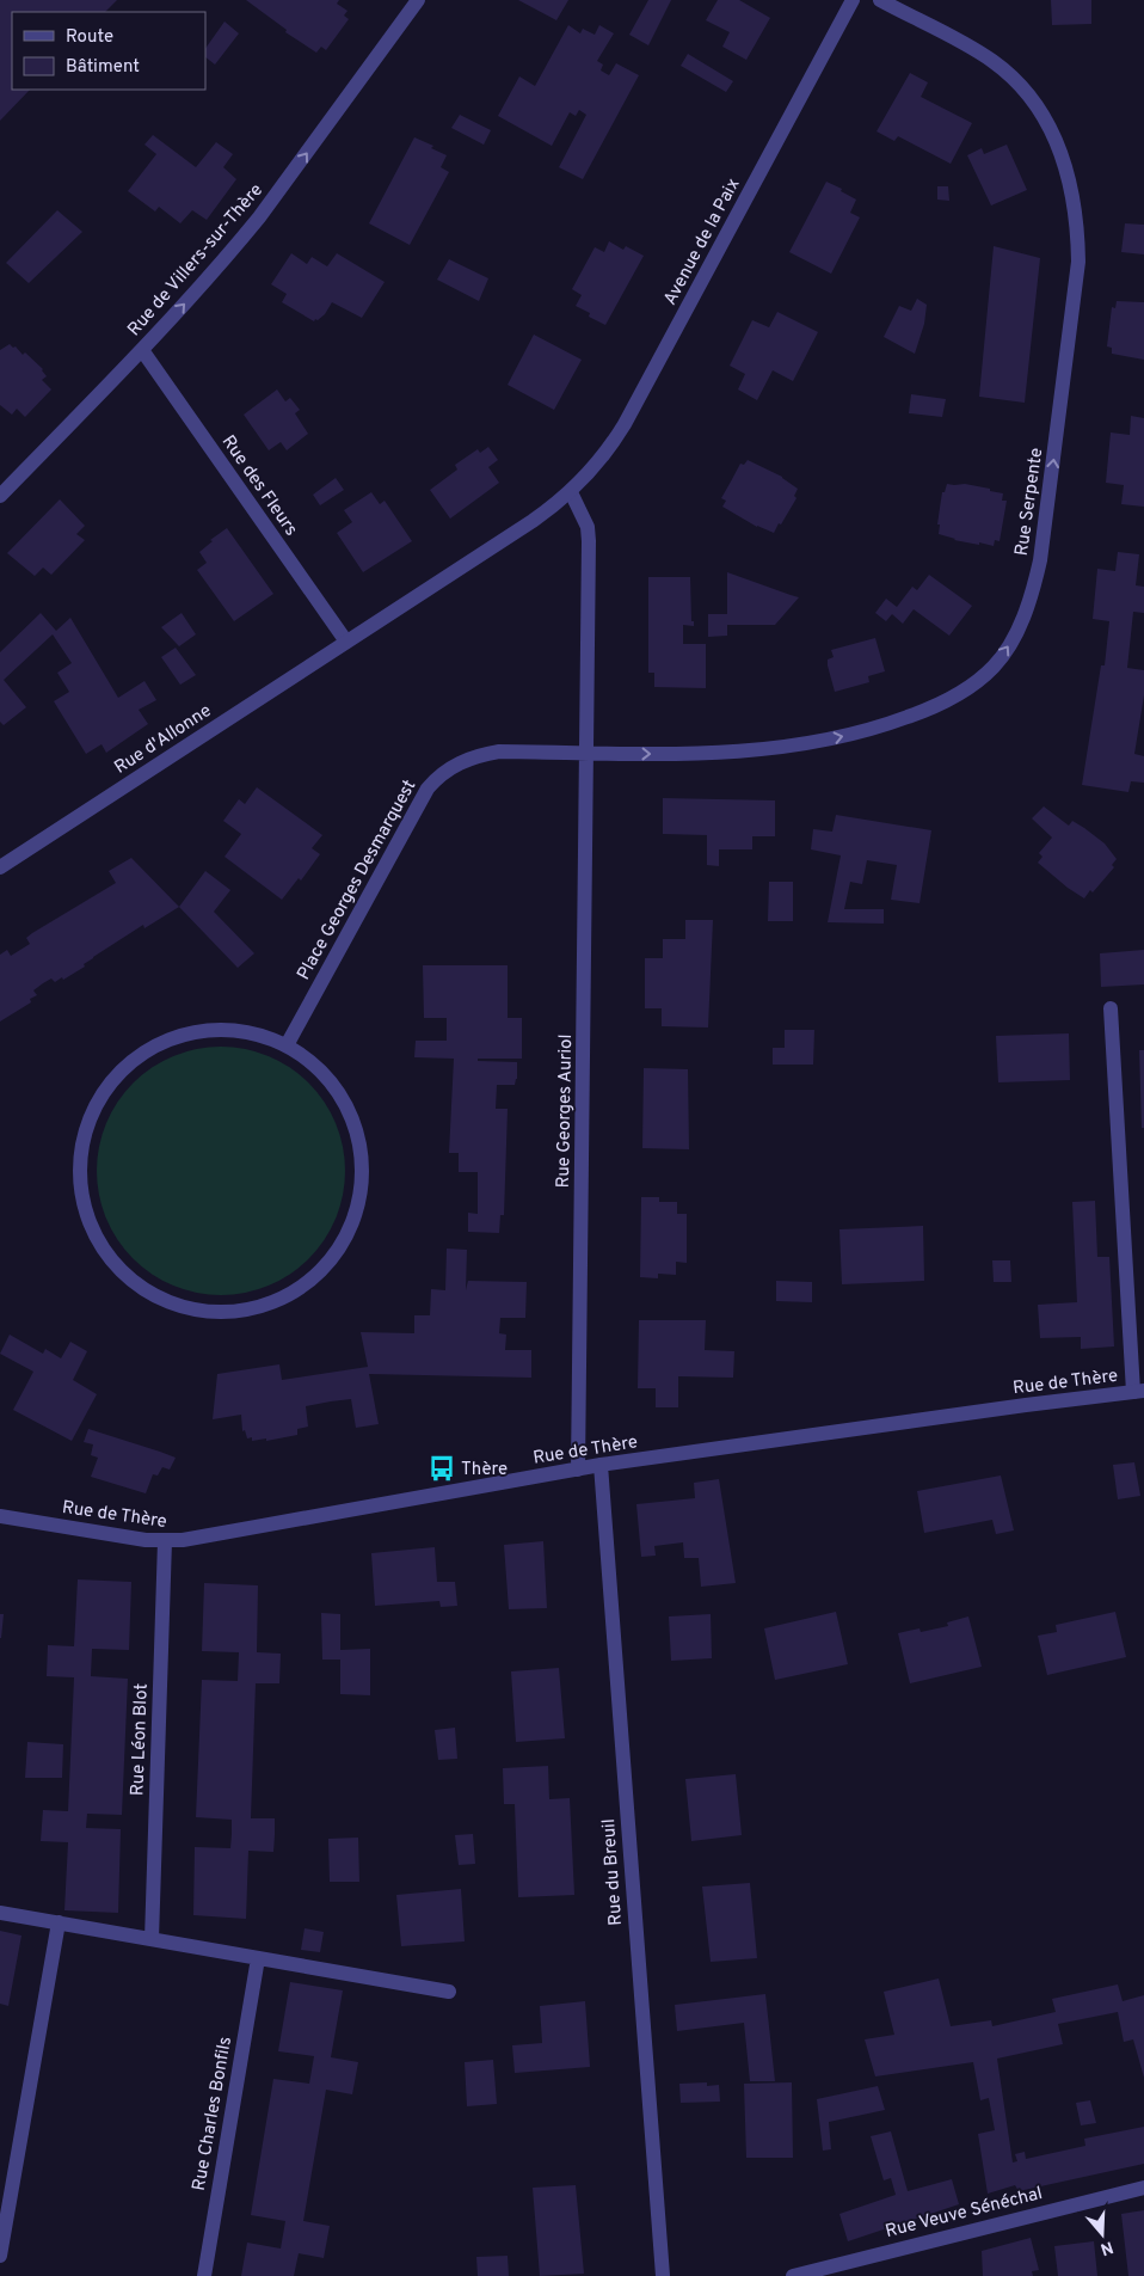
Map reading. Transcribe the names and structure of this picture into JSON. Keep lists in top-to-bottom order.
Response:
{
  "streets": {
    "street": [
      "Avenue de la Paix",
      "Rue de Villers-sur-Thère",
      "Rue des Fleurs",
      "Rue Serpente",
      "Rue d'Allonne",
      "Place Georges Desmarquest",
      "Rue Georges Auriol",
      "Rue de Thère",
      "Rue Léon Blot",
      "Rue du Breuil",
      "Rue Charles Bonfils",
      "Rue Veuve Sénéchal"
    ]
  },
  "crossings": [
    ["Avenue de la Paix", "Rue des Fleurs"],
    ["Avenue de la Paix", "Rue d'Allonne"],
    ["Rue de Villers-sur-Thère", "Rue des Fleurs"],
    ["Rue des Fleurs", "Rue d'Allonne"],
    ["Rue Serpente", "Place Georges Desmarquest"],
    ["Rue Serpente", "Rue Georges Auriol"],
    ["Place Georges Desmarquest", "Rue Georges Auriol"],
    ["Rue Georges Auriol", "Rue de Thère"],
    ["Rue de Thère", "Rue Léon Blot"],
    ["Rue de Thère", "Rue du Breuil"]
  ],
  "one_way": ["Rue de Villers-sur-Thère"],
  "places": {
    "bus stop": ["Thère"]
  },
  "legend": ["Route", "Bâtiment"],
  "north": "bottom"
}
